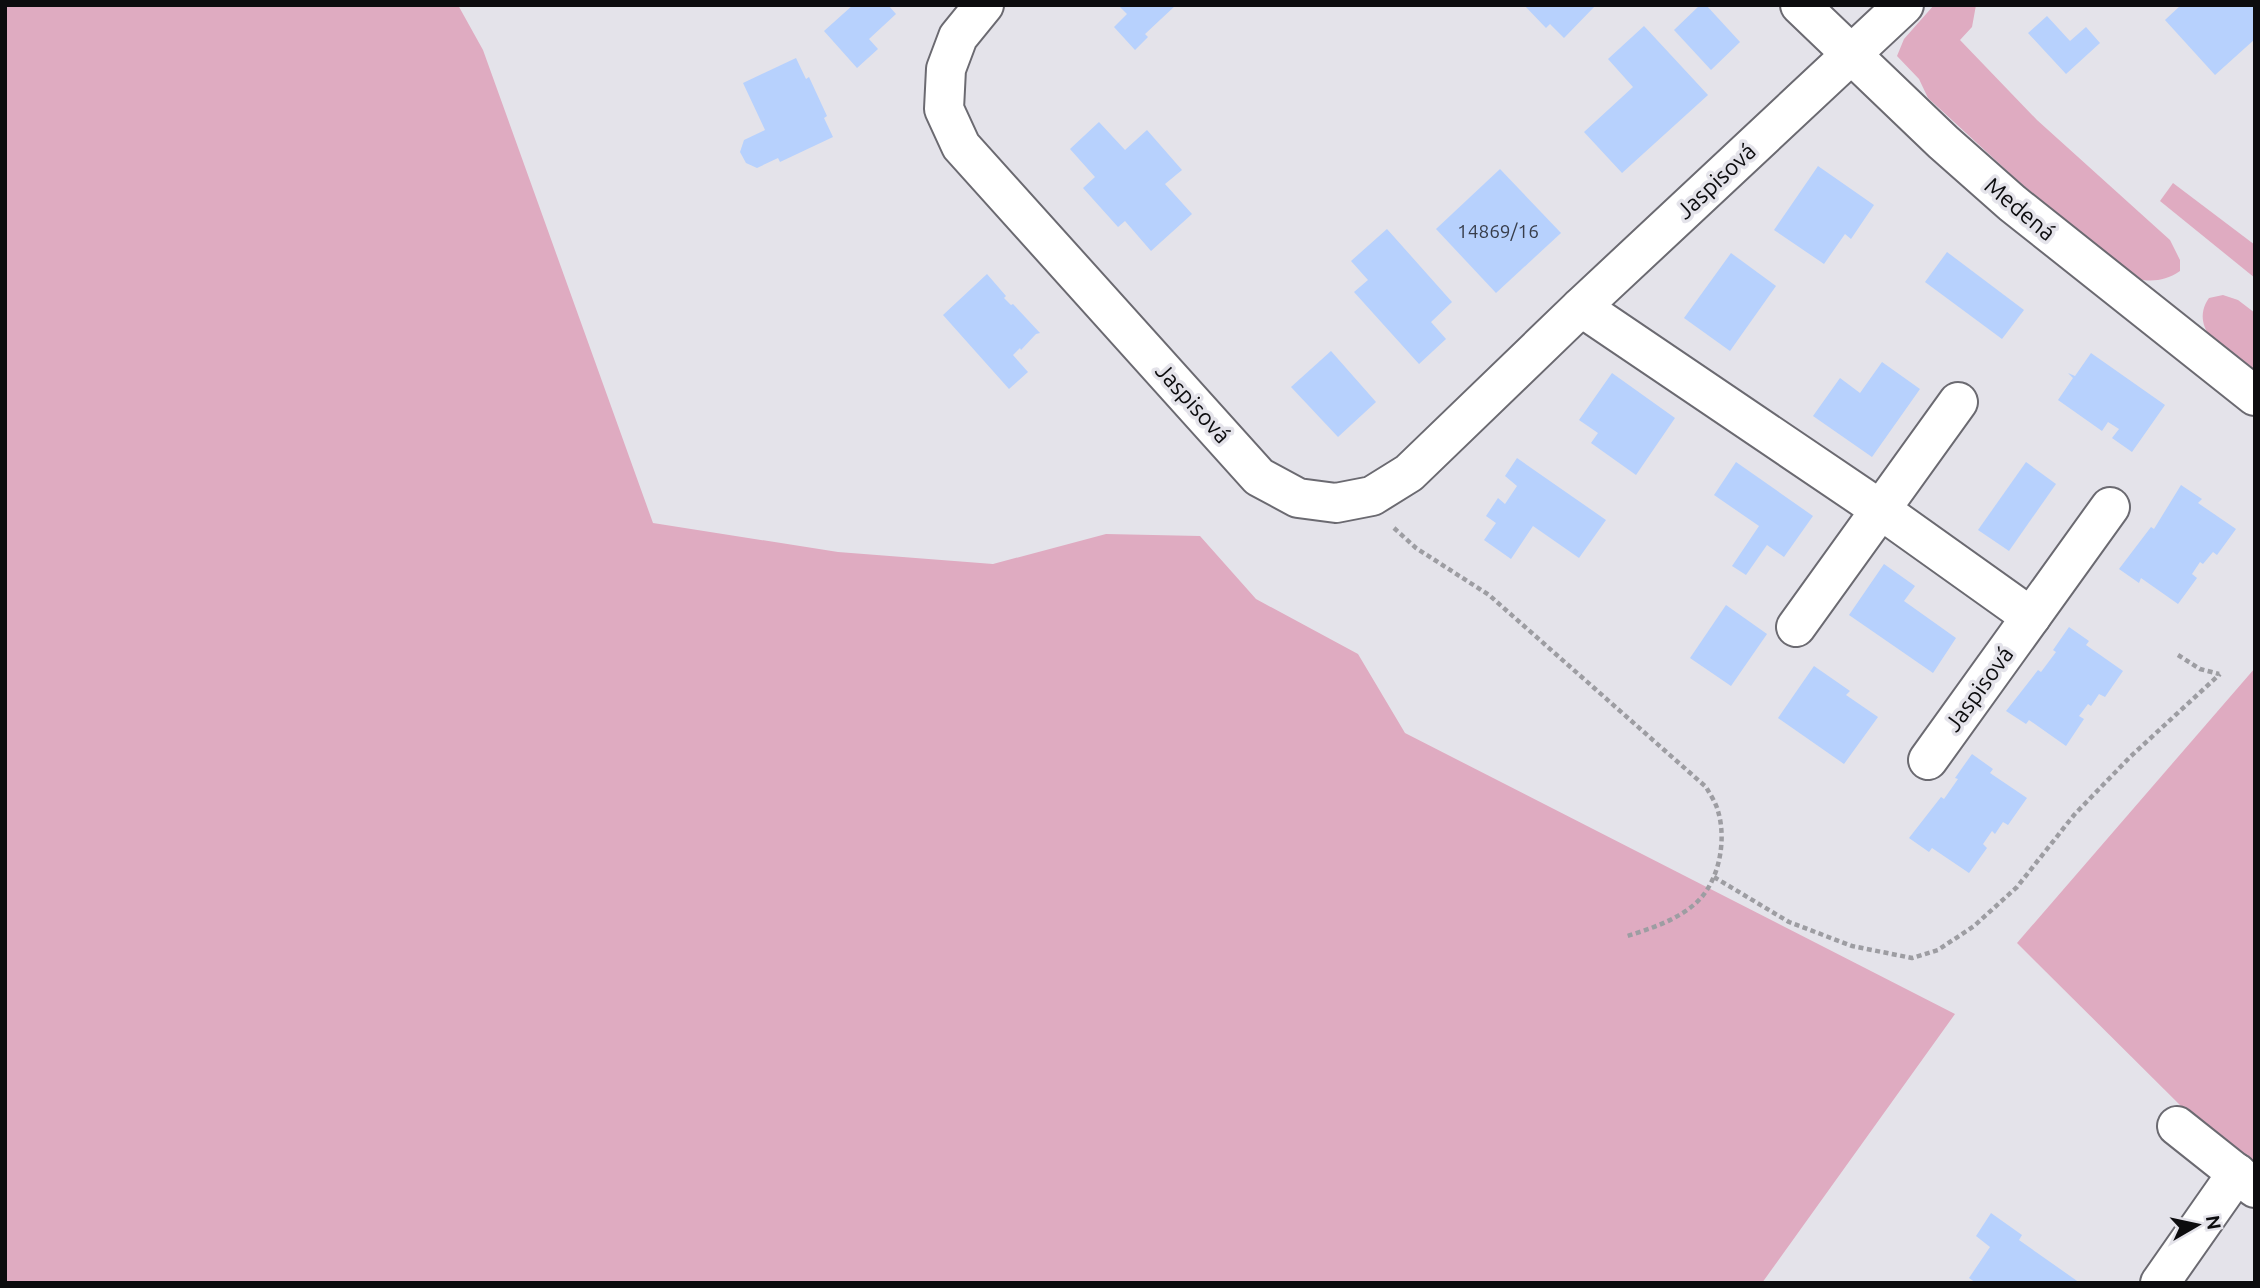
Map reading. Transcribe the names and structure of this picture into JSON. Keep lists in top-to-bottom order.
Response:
{
  "streets": {
    "street": ["Jaspisová", "Medená"]
  },
  "crossings": [
    ["Jaspisová", "Medená"]
  ],
  "house_numbers": ["14869/16"],
  "north": "right"
}
